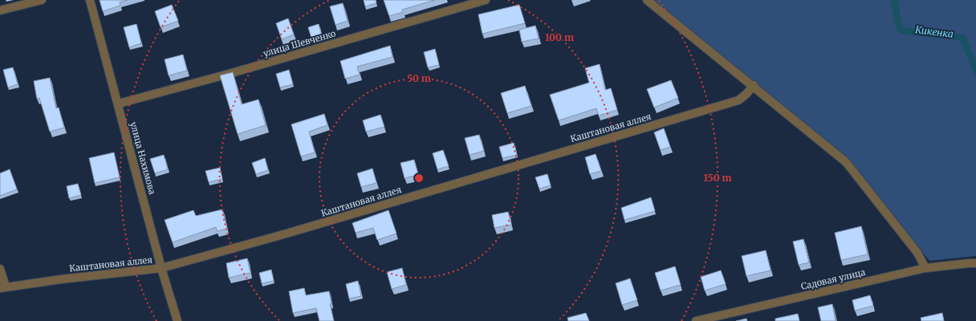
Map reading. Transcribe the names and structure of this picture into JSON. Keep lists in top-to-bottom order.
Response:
{
  "streets": {
    "street": [
      "улица Шевченко",
      "Каштановая аллея",
      "улица Нахимова",
      "Садовая улица"
    ]
  },
  "crossings": [
    ["улица Шевченко", "улица Нахимова"],
    ["Каштановая аллея", "улица Нахимова"]
  ],
  "water": ["Кикенка"],
  "rings": ["100 m", "50 m", "150 m"]
}
